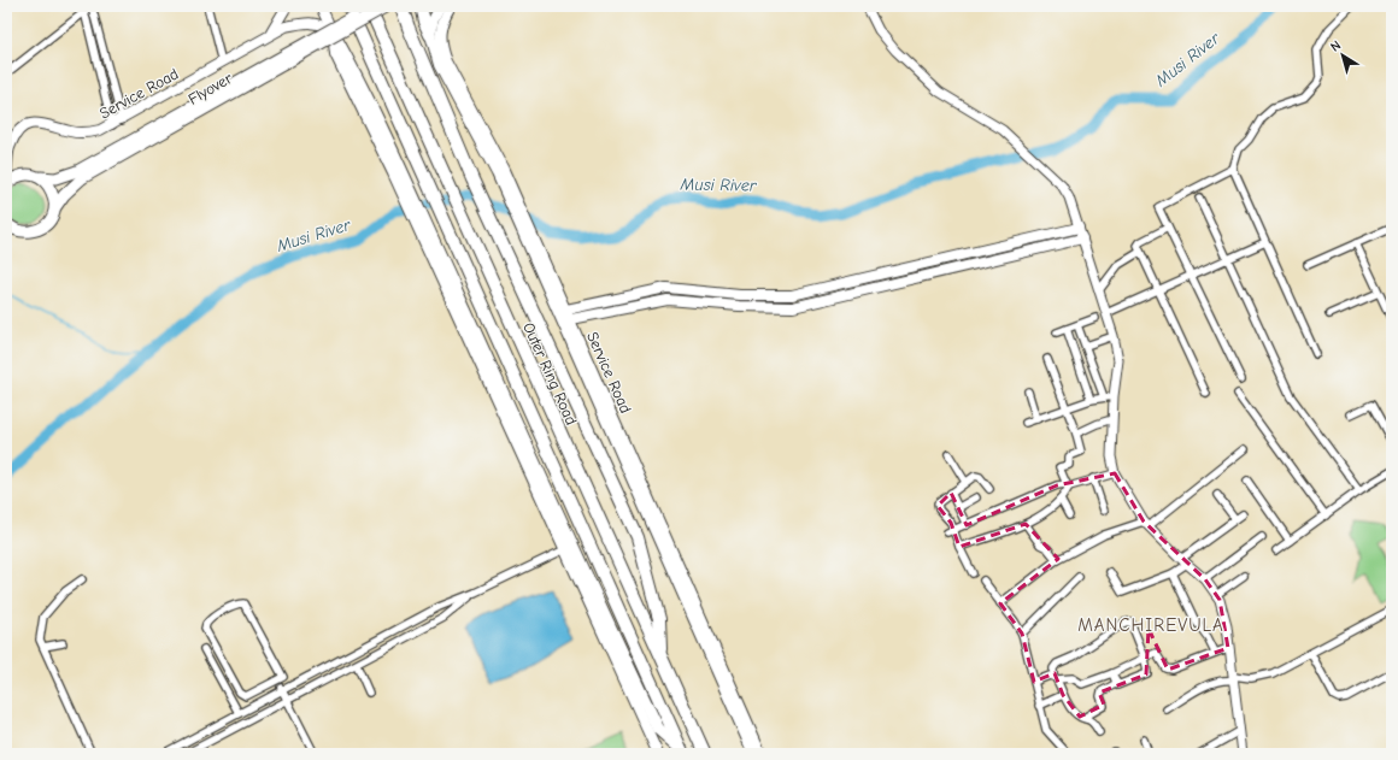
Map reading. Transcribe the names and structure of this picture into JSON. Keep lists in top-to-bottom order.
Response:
{
  "streets": {
    "highway": ["Outer Ring Road"],
    "main road": ["Flyover", "Service Road"]
  },
  "crossings": [
    ["Flyover", "Outer Ring Road"]
  ],
  "districts": ["MANCHIREVULA"],
  "water": ["Musi River"],
  "north": "top left"
}
